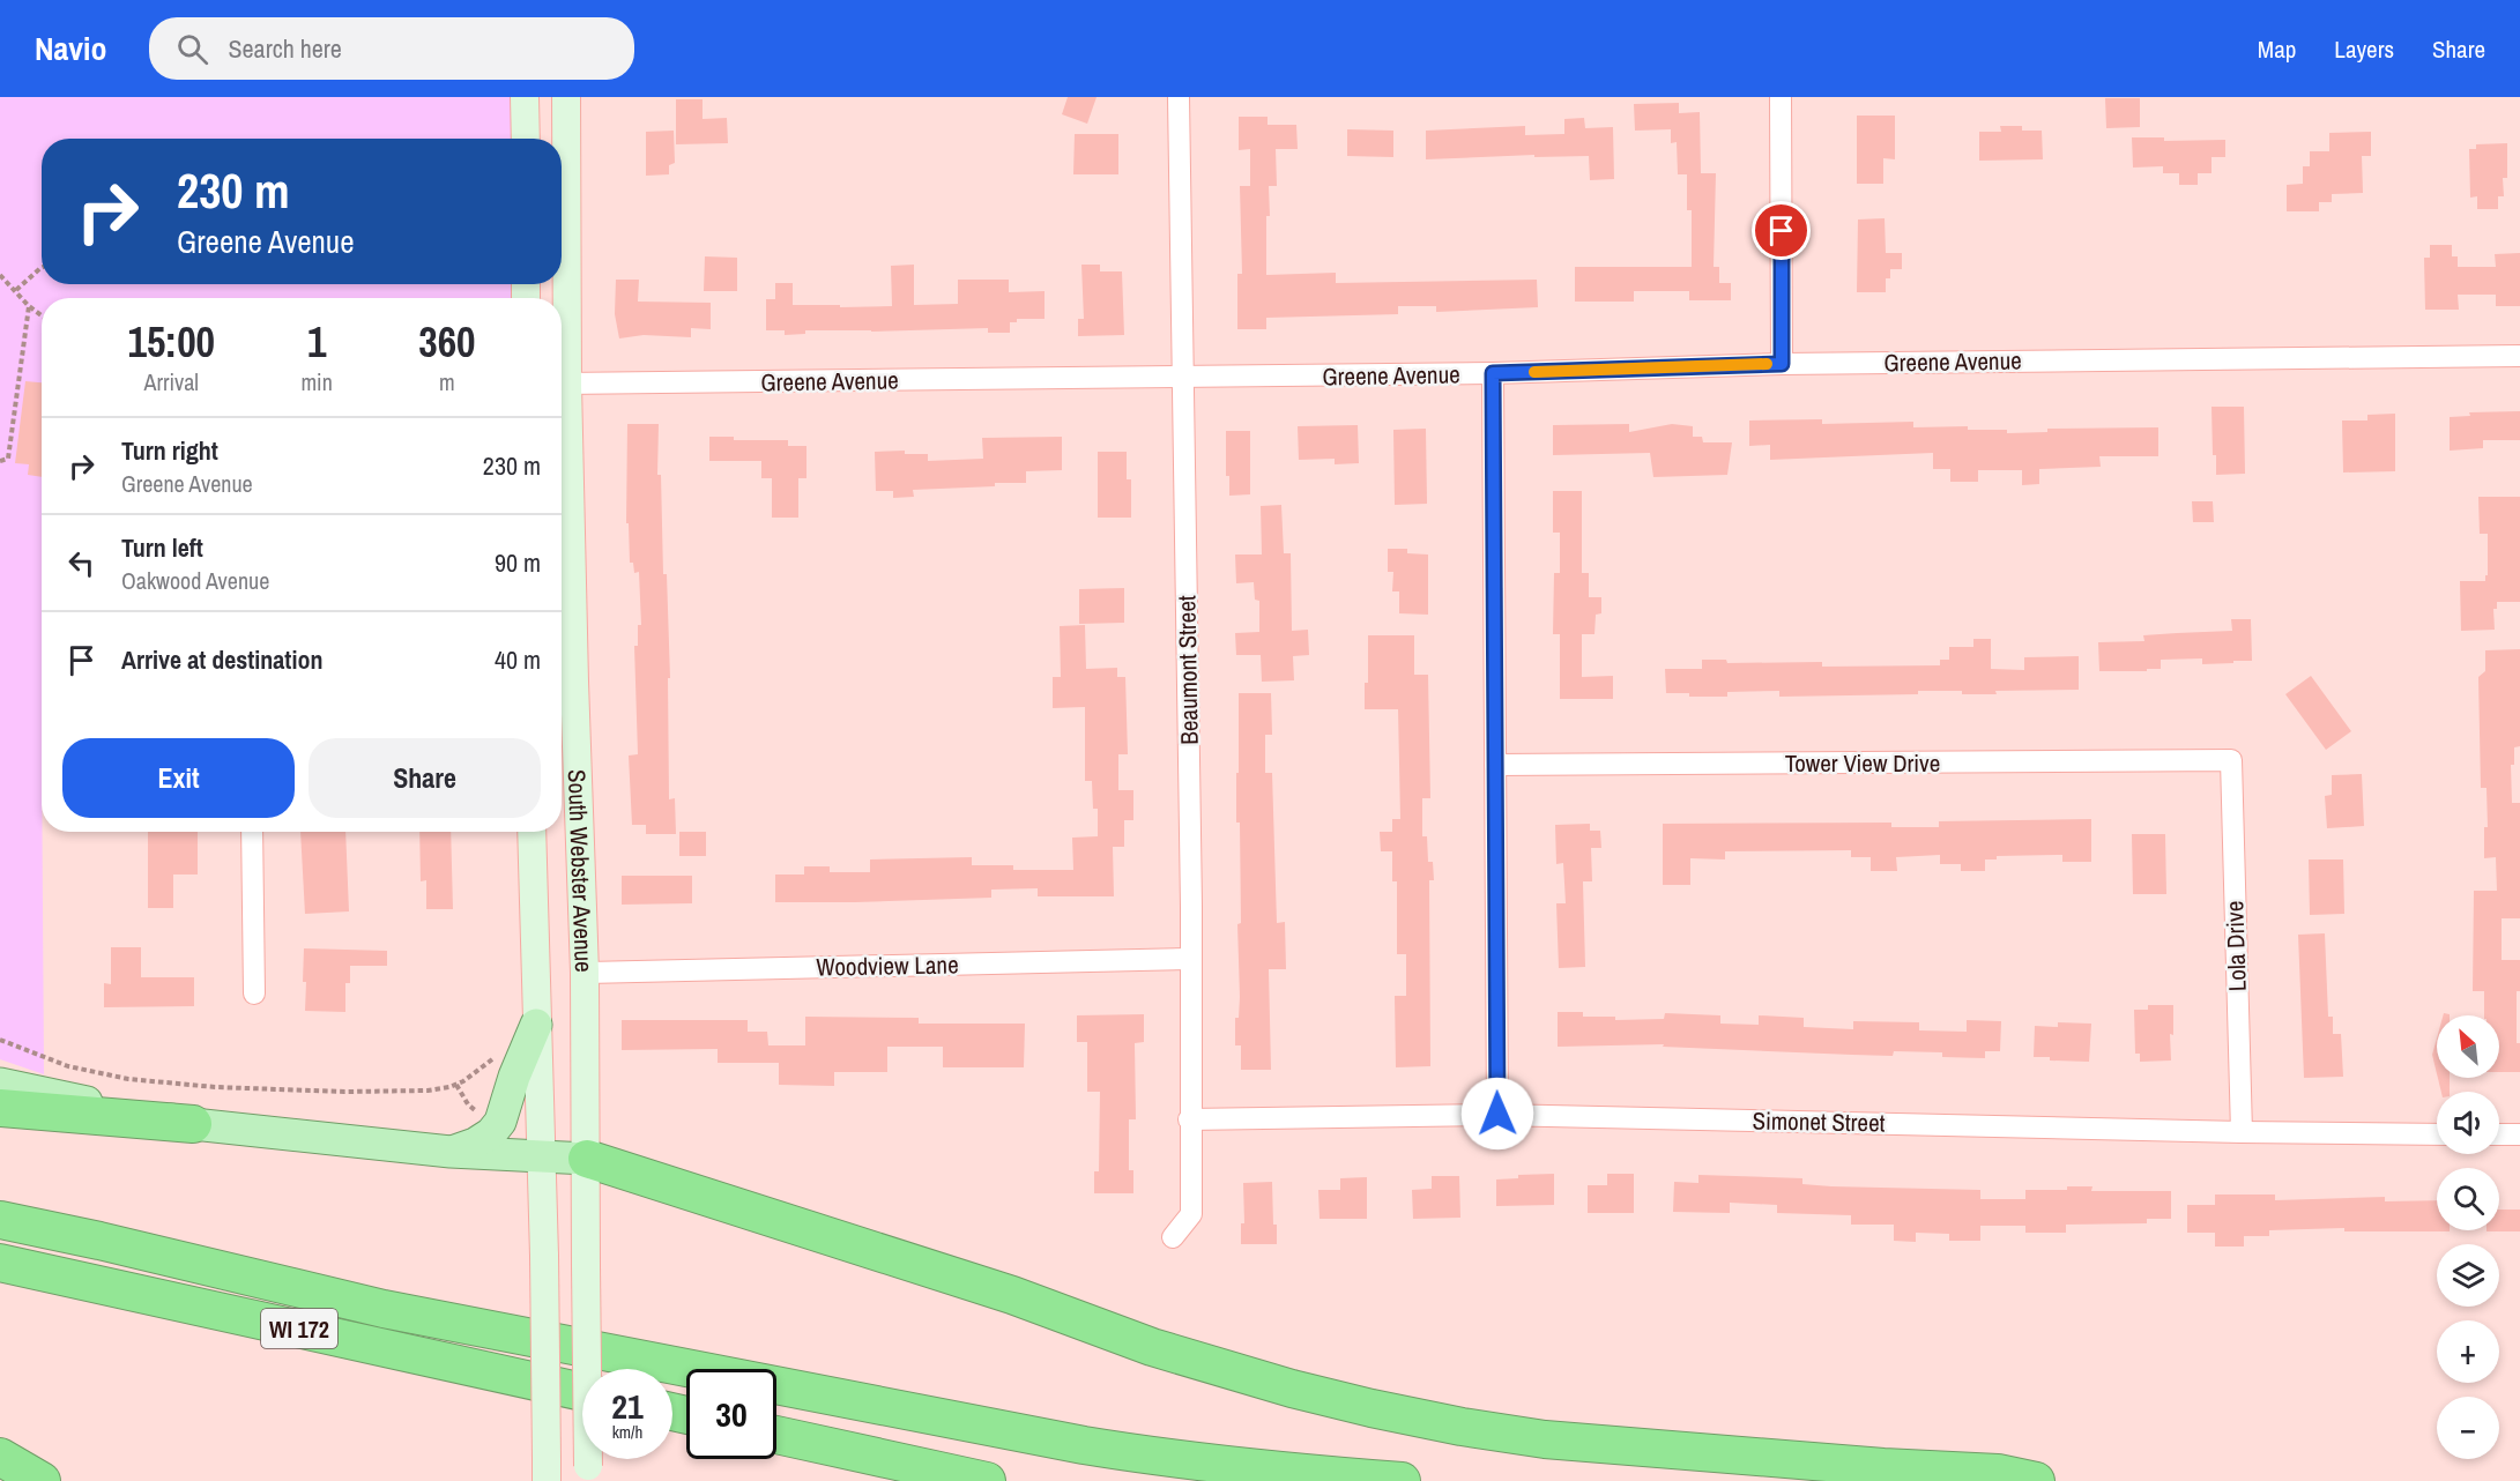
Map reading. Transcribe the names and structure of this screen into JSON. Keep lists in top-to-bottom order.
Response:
{
  "streets": {
    "highway": ["WI 172"],
    "main road": ["South Webster Avenue"],
    "street": [
      "Greene Avenue",
      "Beaumont Street",
      "Tower View Drive",
      "Lola Drive",
      "Woodview Lane",
      "Simonet Street"
    ]
  },
  "crossings": [
    ["Greene Avenue", "Beaumont Street"],
    ["Beaumont Street", "Woodview Lane"],
    ["Beaumont Street", "Simonet Street"],
    ["Tower View Drive", "Lola Drive"],
    ["South Webster Avenue", "Woodview Lane"],
    ["Lola Drive", "Simonet Street"]
  ],
  "north": "top left",
  "page": {
    "header": "Navio",
    "search": "Search here",
    "nav": ["Map", "Layers", "Share"],
    "turn": ["230 m", "Greene Avenue"],
    "eta": [
      "15:00",
      "Arrival",
      "1",
      "min",
      "360",
      "m"
    ],
    "list": [
      {
        "name": "Turn right",
        "note": "Greene Avenue",
        "value": "230 m"
      },
      {
        "name": "Turn left",
        "note": "Oakwood Avenue",
        "value": "90 m"
      },
      {
        "name": "Arrive at destination",
        "value": "40 m"
      }
    ],
    "buttons": ["Exit", "Share"],
    "map_buttons": ["+", "−"],
    "speed": "21 km/h",
    "limit": "30"
  }
}
